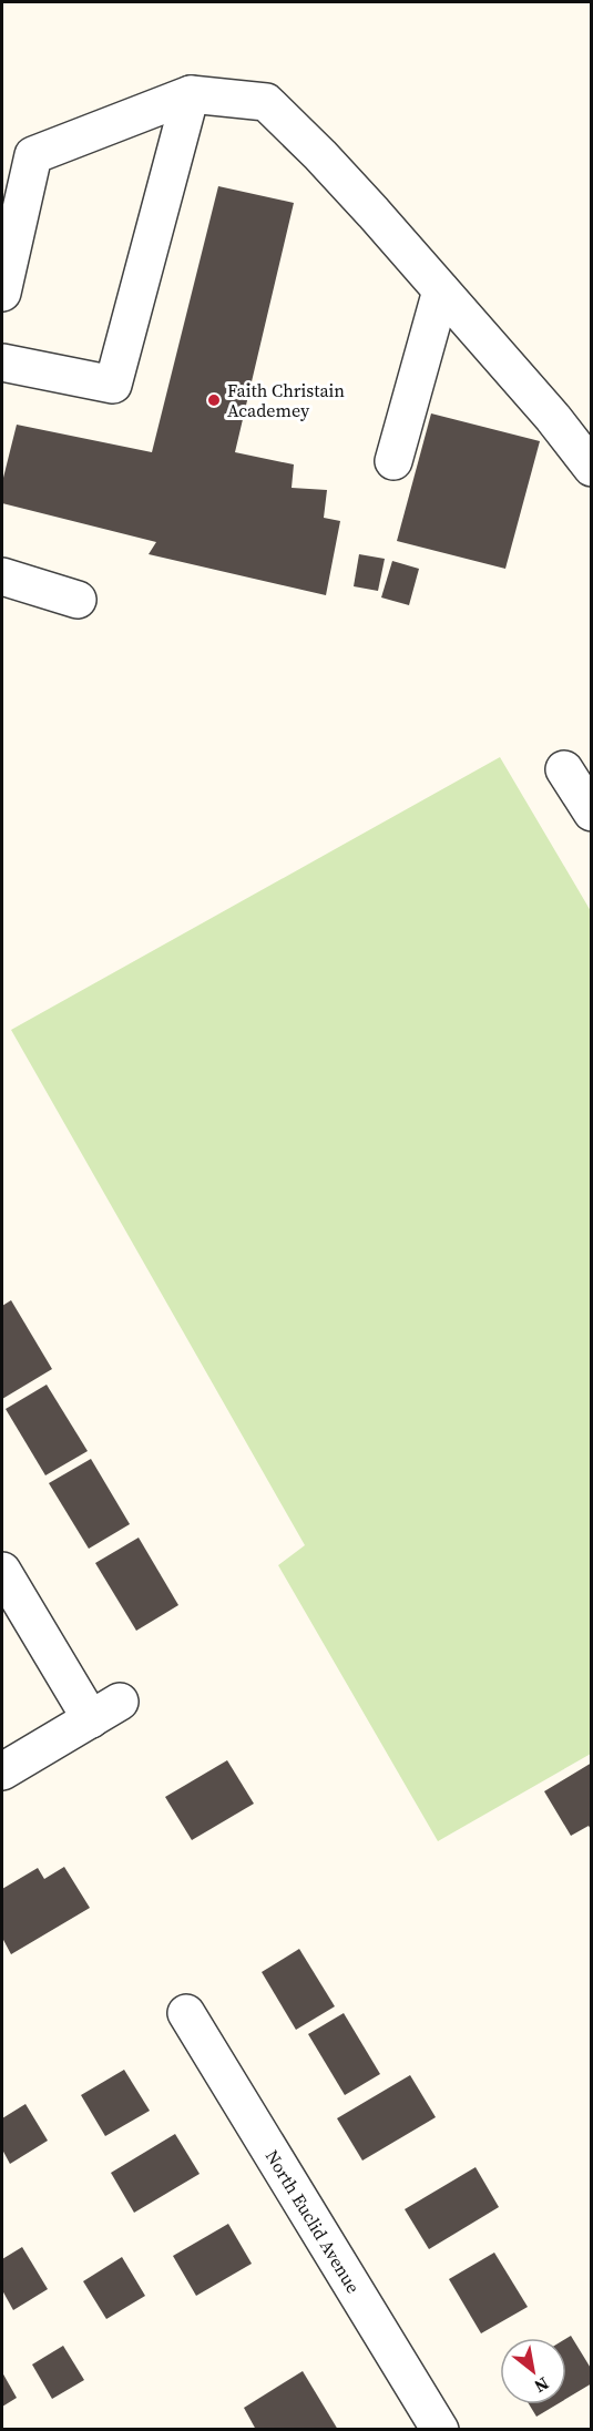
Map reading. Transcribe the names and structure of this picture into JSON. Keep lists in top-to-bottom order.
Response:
{
  "streets": {
    "street": ["North Euclid Avenue"]
  },
  "places": ["Faith Christain Academey"],
  "north": "bottom right"
}
